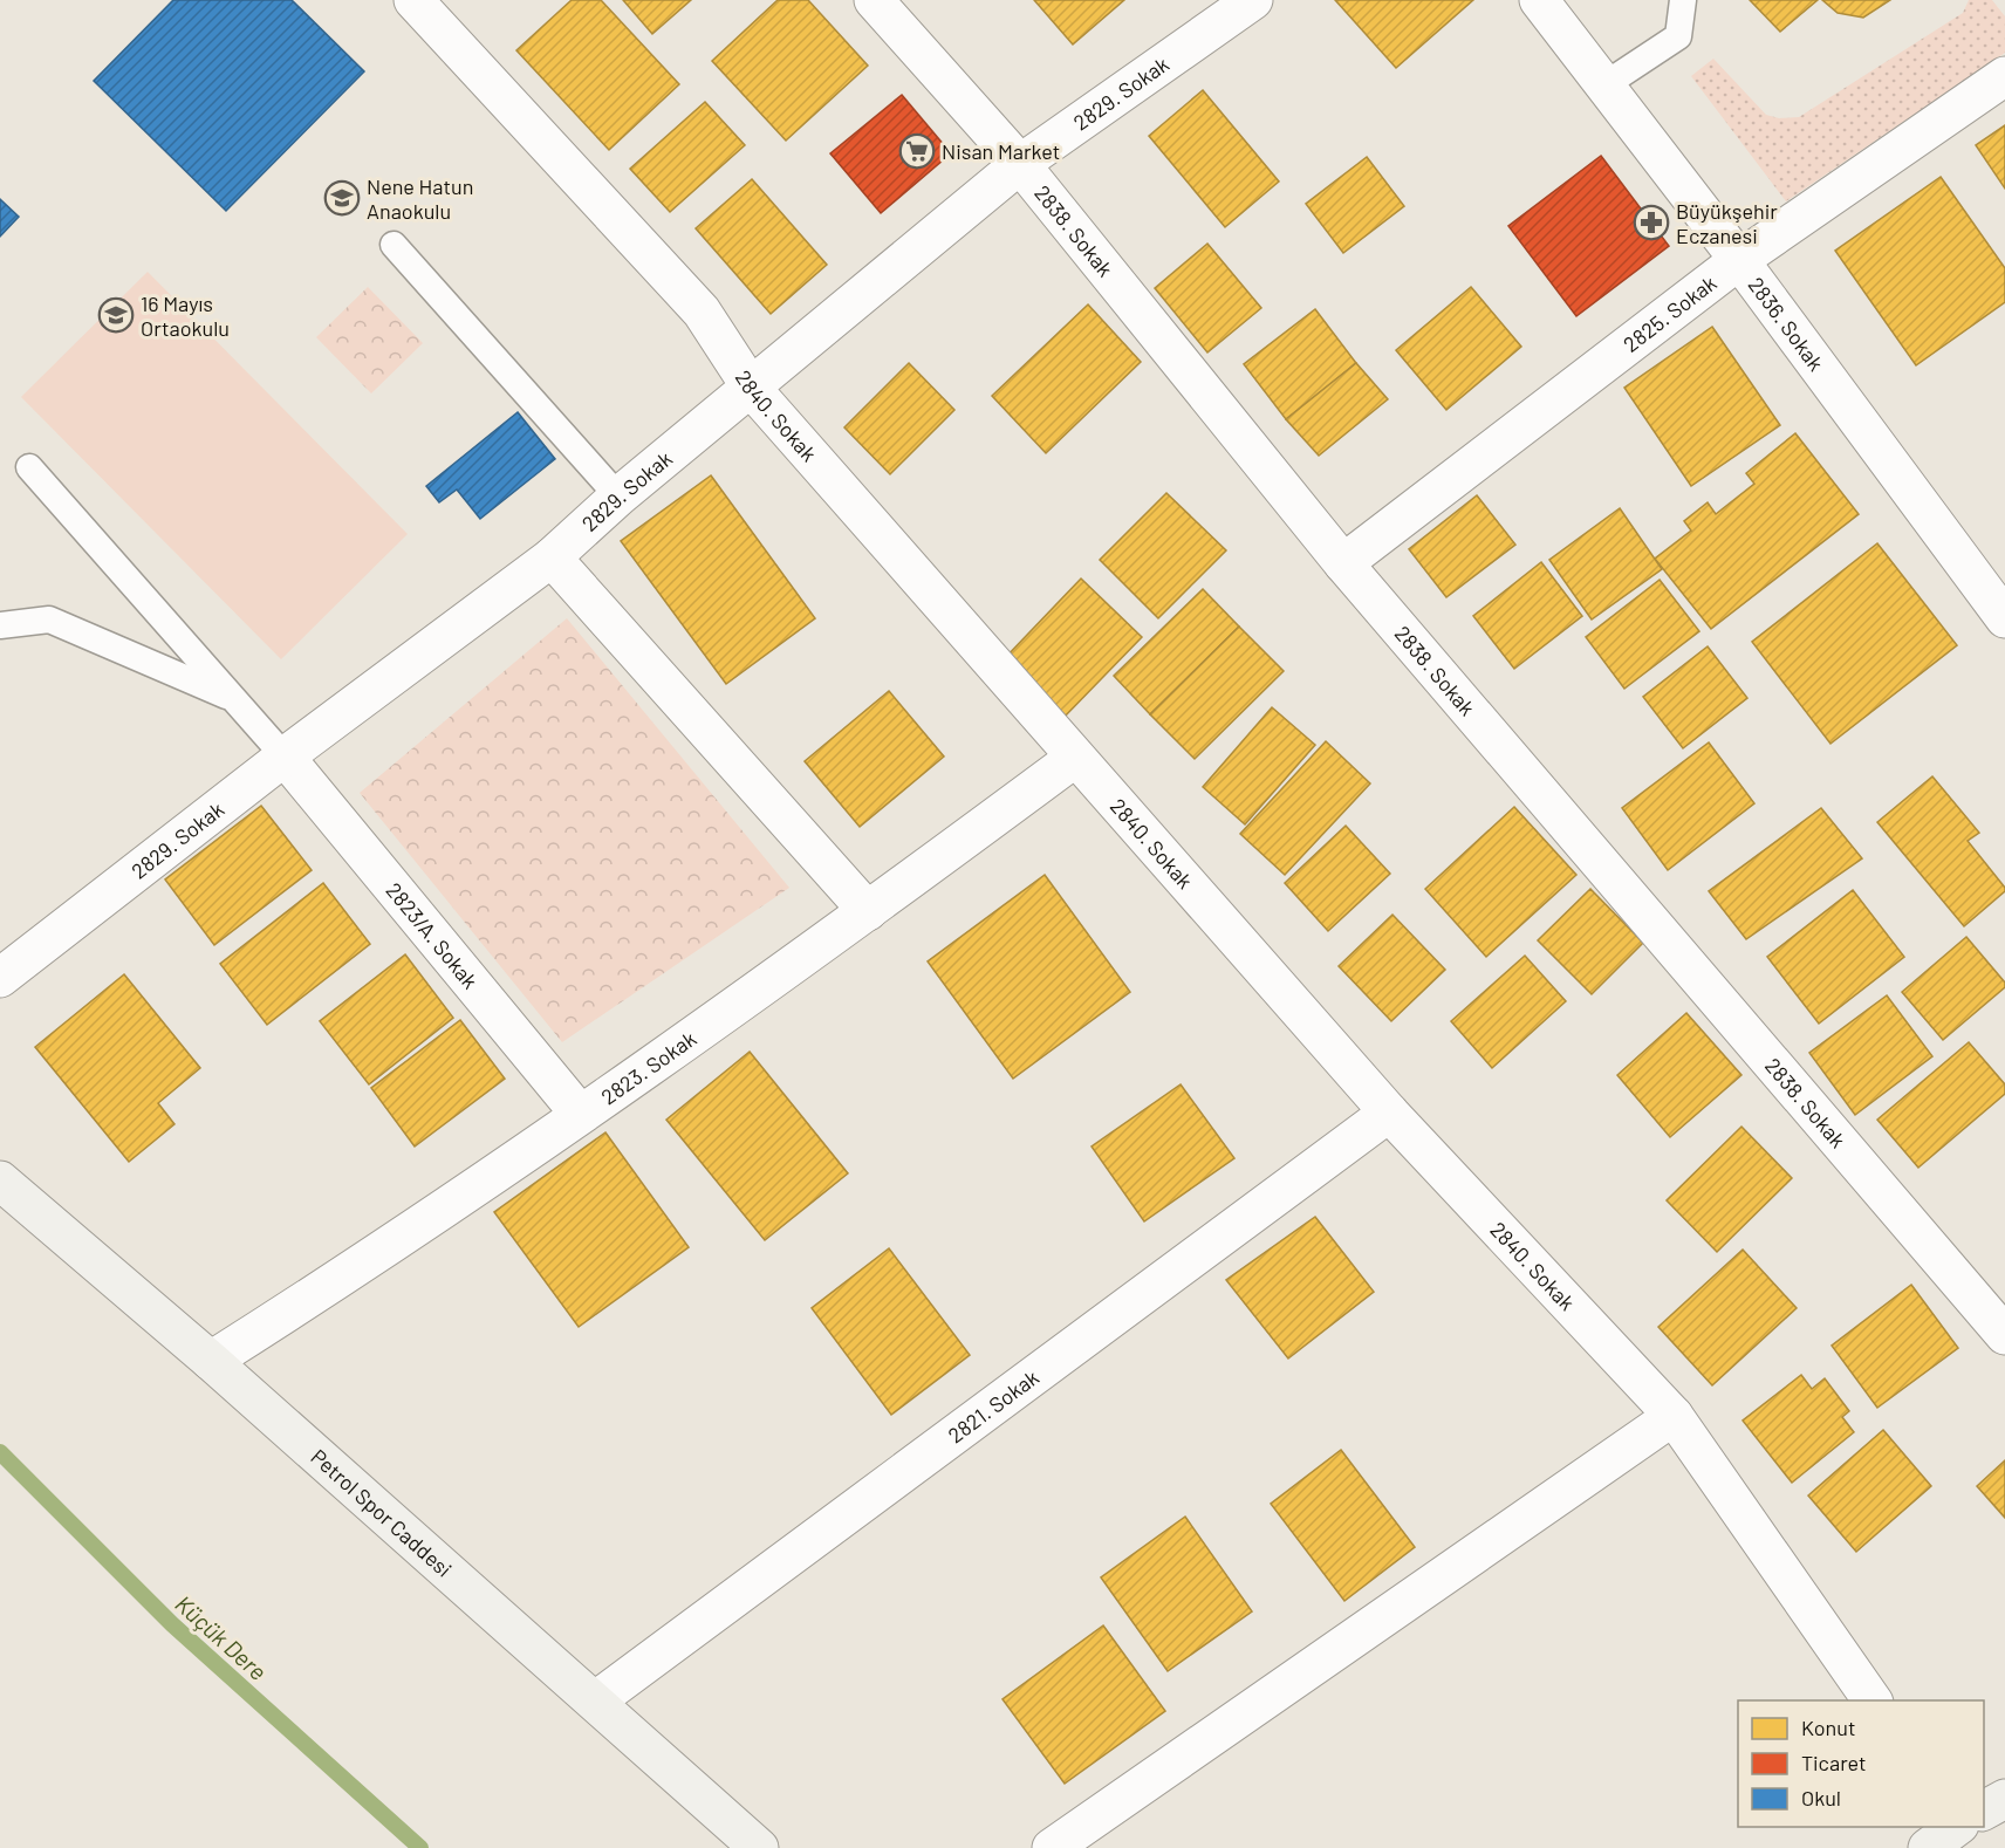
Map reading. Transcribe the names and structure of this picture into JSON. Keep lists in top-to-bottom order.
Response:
{
  "streets": {
    "street": [
      "2829. Sokak",
      "2838. Sokak",
      "2825. Sokak",
      "2836. Sokak",
      "2840. Sokak",
      "2823/A. Sokak",
      "2823. Sokak",
      "2821. Sokak",
      "Petrol Spor Caddesi"
    ]
  },
  "crossings": [
    ["2829. Sokak", "2838. Sokak"],
    ["2829. Sokak", "2840. Sokak"],
    ["2829. Sokak", "2823/A. Sokak"],
    ["2838. Sokak", "2825. Sokak"],
    ["2825. Sokak", "2836. Sokak"],
    ["2840. Sokak", "2823. Sokak"],
    ["2840. Sokak", "2821. Sokak"],
    ["2823/A. Sokak", "2823. Sokak"],
    ["2823. Sokak", "Petrol Spor Caddesi"],
    ["2821. Sokak", "Petrol Spor Caddesi"]
  ],
  "water": ["Küçük Dere"],
  "places": {
    "supermarket": ["Nisan Market"],
    "school or university": ["Nene Hatun Anaokulu", "16 Mayıs Ortaokulu"],
    "pharmacy": ["Büyükşehir Eczanesi"]
  },
  "legend": ["Konut", "Ticaret", "Okul"]
}
